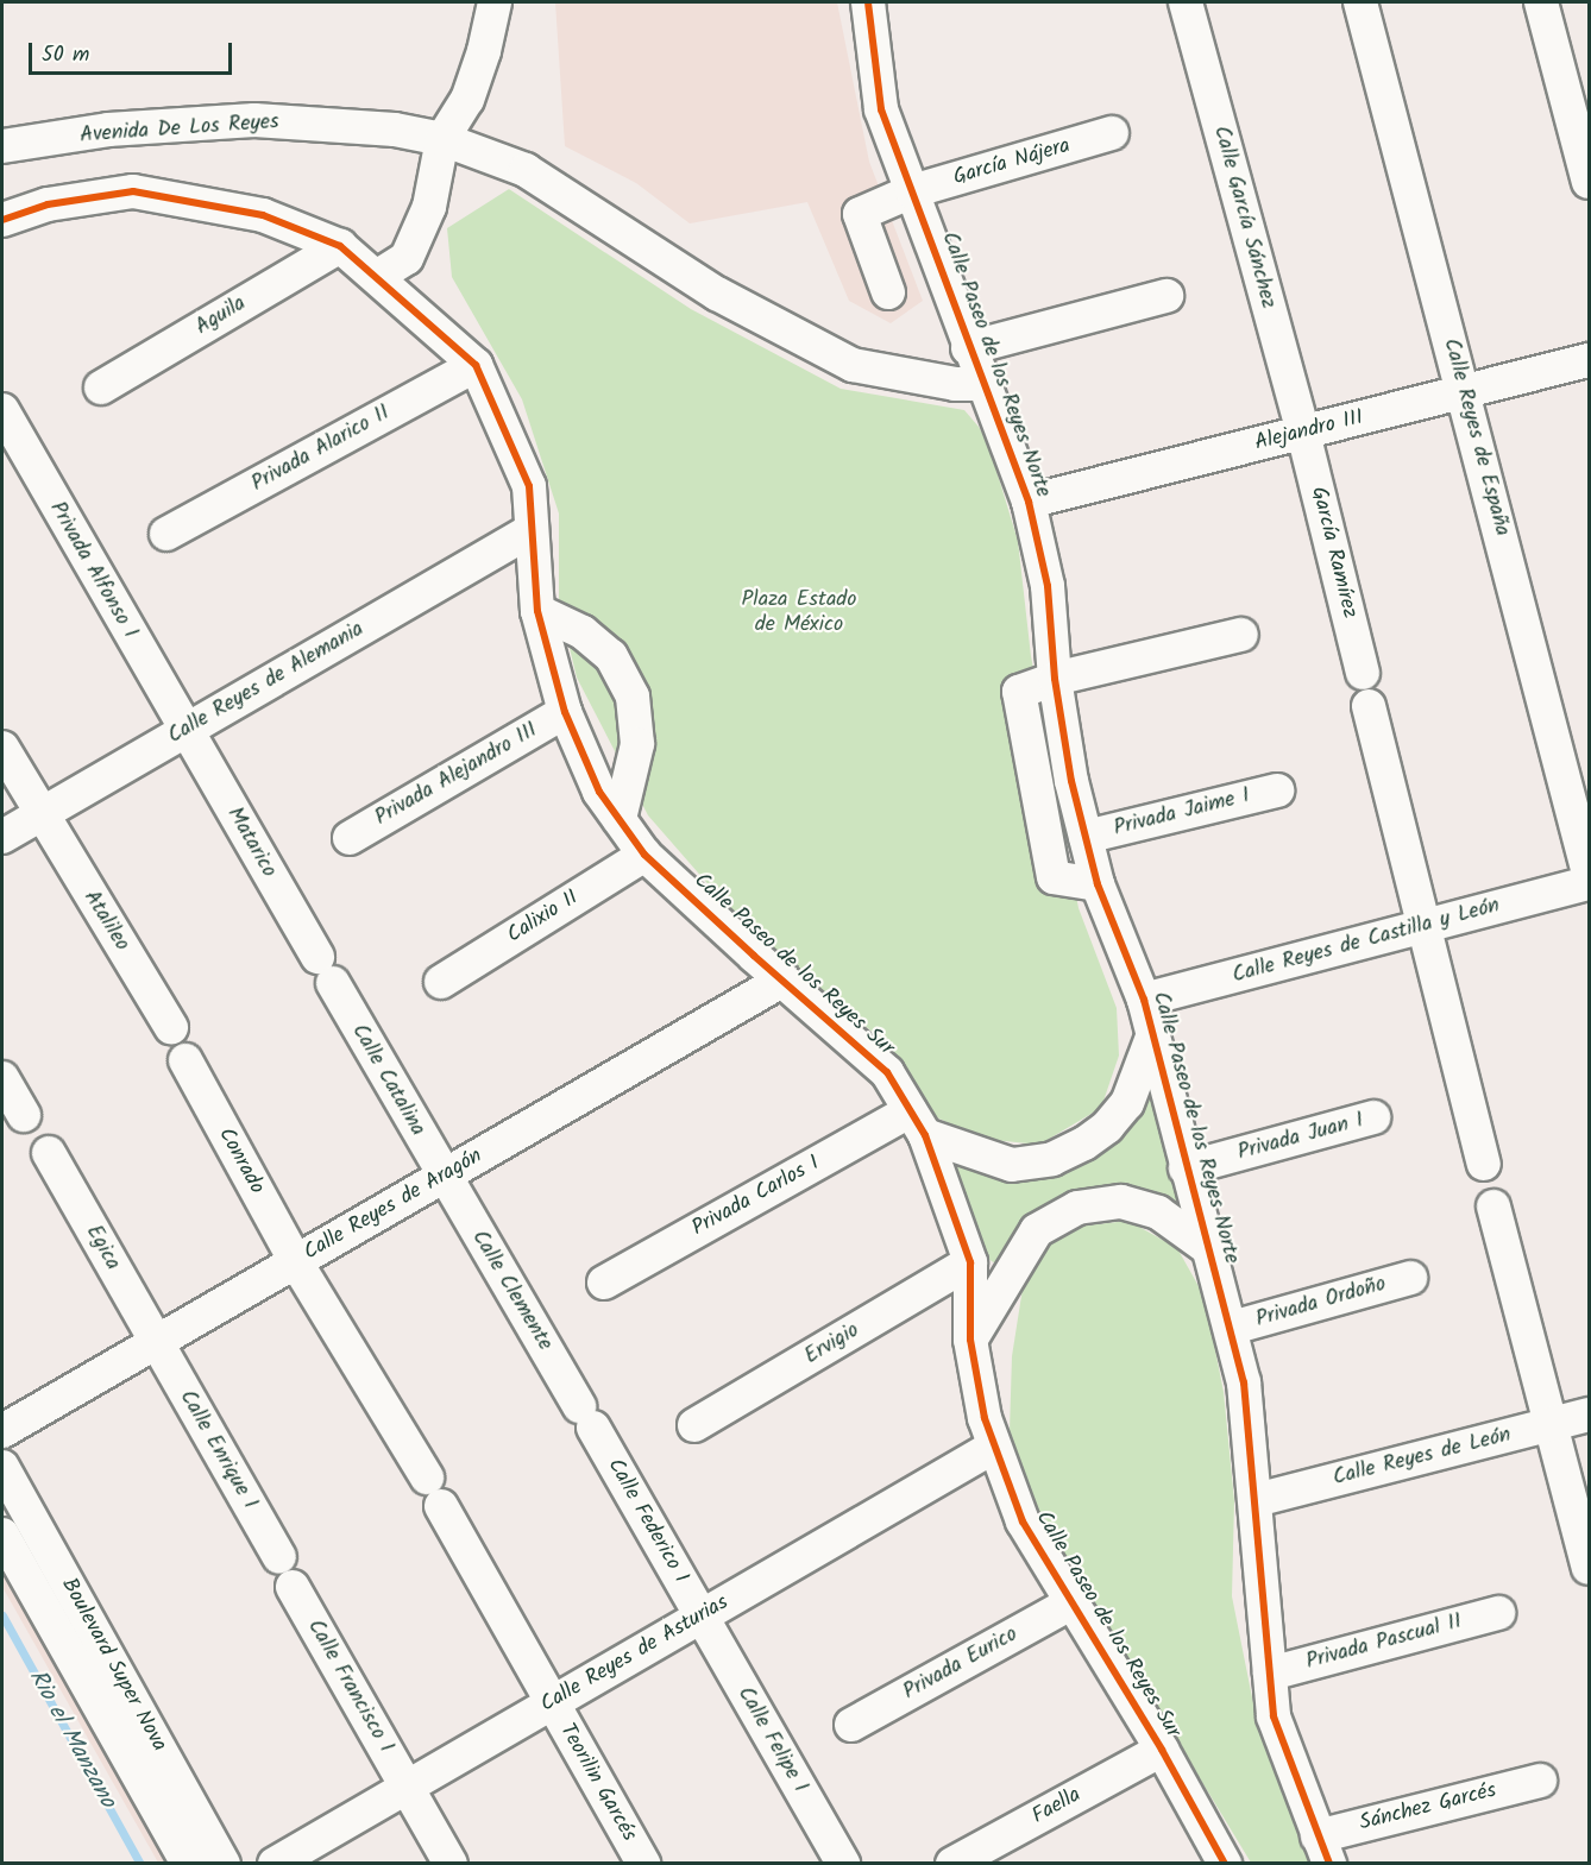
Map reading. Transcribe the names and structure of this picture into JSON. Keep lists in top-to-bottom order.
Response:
{
  "streets": {
    "street": [
      "Avenida De Los Reyes",
      "García Nájera",
      "Calle García Sánchez",
      "Aguila",
      "Calle Paseo de los Reyes Norte",
      "Alejandro III",
      "Calle Reyes de España",
      "Privada Alarico II",
      "García Ramírez",
      "Privada Alfonso I",
      "Calle Reyes de Alemania",
      "Privada Alejandro III",
      "Privada Jaime I",
      "Matarico",
      "Calixio II",
      "Atalileo",
      "Calle Reyes de Castilla y León",
      "Calle Paseo de los Reyes Sur",
      "Calle Catalina",
      "Privada Juan I",
      "Conrado",
      "Privada Carlos I",
      "Calle Reyes de Aragón",
      "Egica",
      "Calle Clemente",
      "Privada Ordoño",
      "Ervigio",
      "Calle Enrique I",
      "Calle Reyes de León",
      "Calle Federico I",
      "Privada Pascual II",
      "Calle Reyes de Asturias",
      "Privada Eurico",
      "Boulevard Super Nova",
      "Calle Francisco I",
      "Calle Felipe I",
      "Teorilin Garcés",
      "Faella",
      "Sánchez Garcés"
    ]
  },
  "crossings": [
    ["Avenida De Los Reyes", "Calle Paseo de los Reyes Norte"],
    ["García Nájera", "Calle Paseo de los Reyes Norte"],
    ["Calle García Sánchez", "Alejandro III"],
    ["Calle García Sánchez", "García Ramírez"],
    ["Aguila", "Calle Paseo de los Reyes Sur"],
    ["Calle Paseo de los Reyes Norte", "Alejandro III"],
    ["Calle Paseo de los Reyes Norte", "Privada Jaime I"],
    ["Calle Paseo de los Reyes Norte", "Calle Reyes de Castilla y León"],
    ["Calle Paseo de los Reyes Norte", "Privada Juan I"],
    ["Calle Paseo de los Reyes Norte", "Privada Ordoño"],
    ["Calle Paseo de los Reyes Norte", "Calle Reyes de León"],
    ["Calle Paseo de los Reyes Norte", "Privada Pascual II"],
    ["Calle Paseo de los Reyes Norte", "Sánchez Garcés"],
    ["Alejandro III", "Calle Reyes de España"],
    ["Alejandro III", "García Ramírez"],
    ["Privada Alarico II", "Calle Paseo de los Reyes Sur"],
    ["Privada Alfonso I", "Calle Reyes de Alemania"],
    ["Privada Alfonso I", "Matarico"],
    ["Calle Reyes de Alemania", "Matarico"],
    ["Calle Reyes de Alemania", "Atalileo"],
    ["Calle Reyes de Alemania", "Calle Paseo de los Reyes Sur"],
    ["Privada Alejandro III", "Calle Paseo de los Reyes Sur"],
    ["Matarico", "Calle Catalina"],
    ["Calixio II", "Calle Paseo de los Reyes Sur"],
    ["Calle Paseo de los Reyes Sur", "Privada Carlos I"],
    ["Calle Paseo de los Reyes Sur", "Calle Reyes de Aragón"],
    ["Calle Paseo de los Reyes Sur", "Ervigio"],
    ["Calle Paseo de los Reyes Sur", "Calle Reyes de Asturias"],
    ["Calle Paseo de los Reyes Sur", "Privada Eurico"],
    ["Calle Paseo de los Reyes Sur", "Faella"],
    ["Calle Catalina", "Calle Reyes de Aragón"],
    ["Calle Catalina", "Calle Clemente"],
    ["Conrado", "Calle Reyes de Aragón"],
    ["Conrado", "Teorilin Garcés"],
    ["Calle Reyes de Aragón", "Egica"],
    ["Calle Reyes de Aragón", "Calle Clemente"],
    ["Calle Reyes de Aragón", "Calle Enrique I"],
    ["Egica", "Calle Enrique I"],
    ["Calle Clemente", "Calle Federico I"],
    ["Calle Enrique I", "Calle Francisco I"],
    ["Calle Federico I", "Calle Reyes de Asturias"],
    ["Calle Federico I", "Calle Felipe I"],
    ["Calle Reyes de Asturias", "Calle Francisco I"],
    ["Calle Reyes de Asturias", "Calle Felipe I"],
    ["Calle Reyes de Asturias", "Teorilin Garcés"]
  ],
  "water": ["Rio el Manzano"],
  "parks": ["Plaza Estado de México"],
  "scale_bar": "50 m"
}
